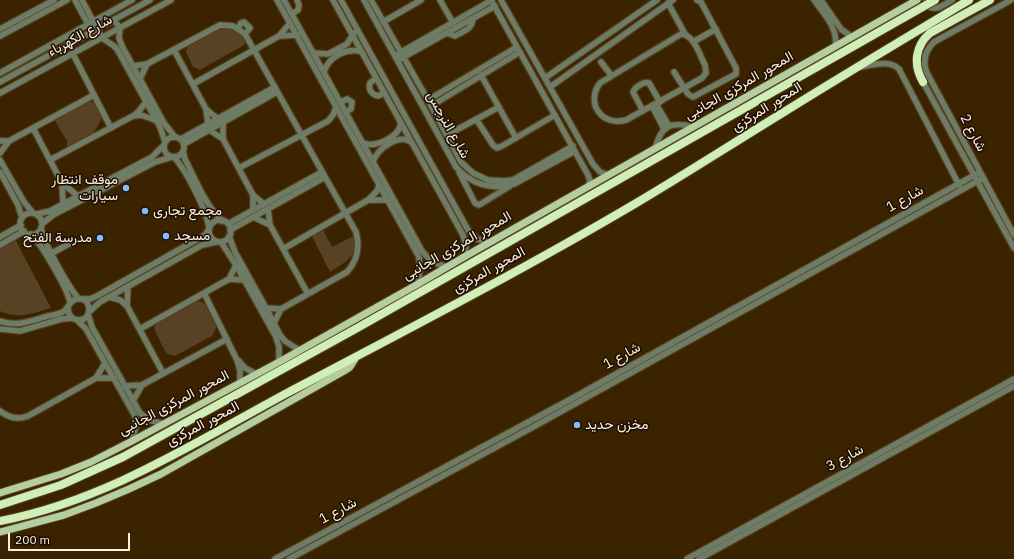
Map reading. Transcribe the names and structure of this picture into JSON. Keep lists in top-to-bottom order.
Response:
{
  "streets": {
    "highway": ["المحور المركزى"],
    "main road": ["المحور المركزى الجانبى"],
    "street": [
      "شارع الكهرباء",
      "شارع النرجس",
      "شارع 2",
      "شارع 1",
      "شارع 3"
    ]
  },
  "crossings": [
    ["شارع 2", "شارع 1"]
  ],
  "places": [
    "موقف انتظار سيارات",
    "مجمع تجارى",
    "مسجد",
    "مدرسة الفتح",
    "مخزن حديد"
  ],
  "scale_bar": "200 m"
}
